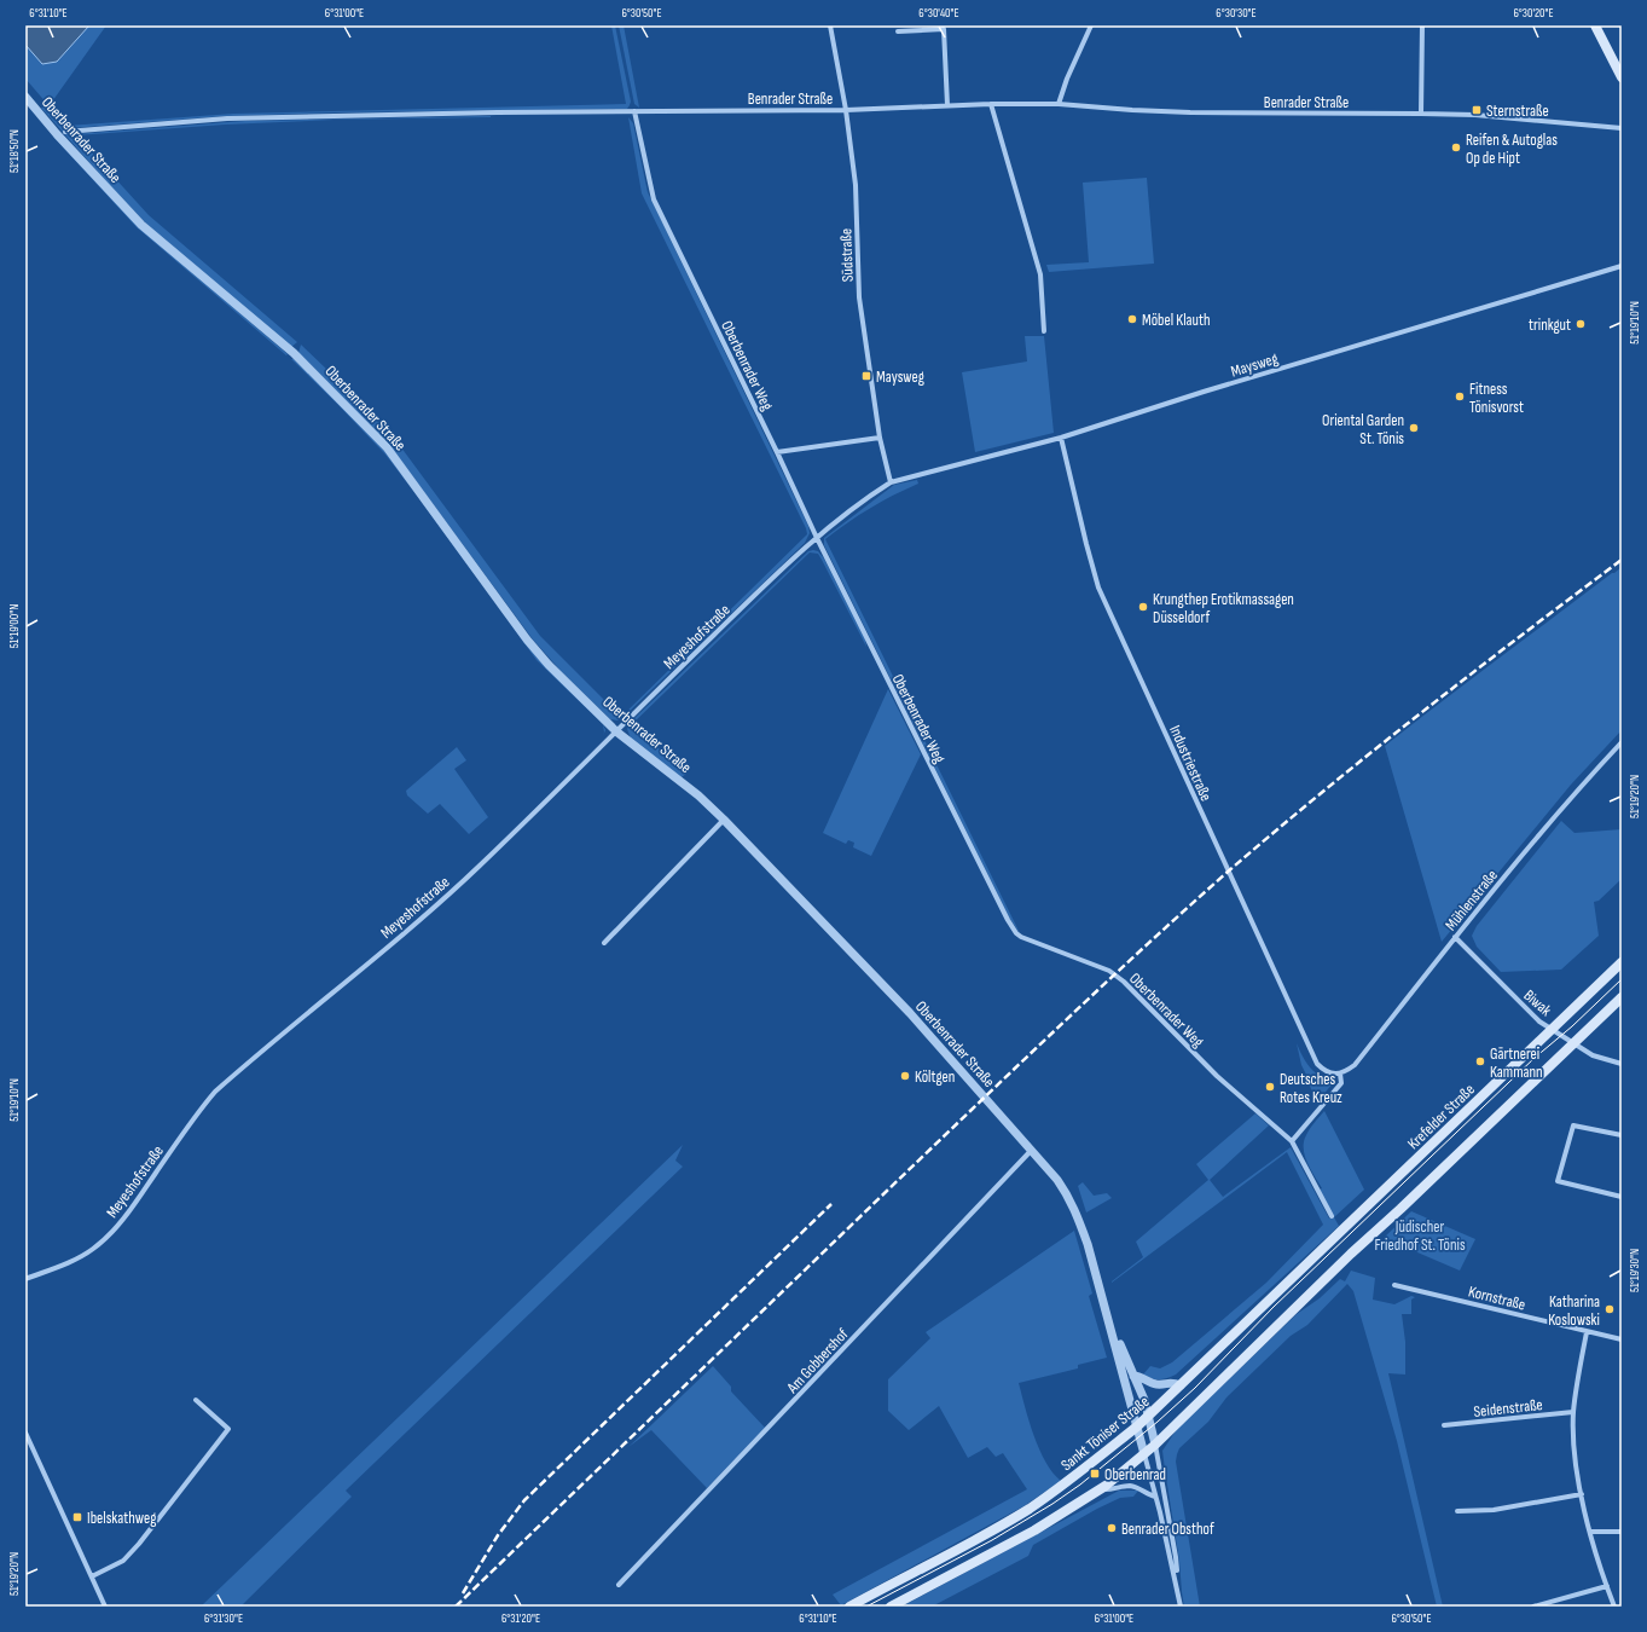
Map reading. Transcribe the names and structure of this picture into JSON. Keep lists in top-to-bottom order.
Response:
{
  "streets": {
    "main road": ["Krefelder Straße", "Sankt Töniser Straße"],
    "street": [
      "Benrader Straße",
      "Oberbenrader Straße",
      "Südstraße",
      "Maysweg",
      "Oberbenrader Weg",
      "Meyeshofstraße",
      "Industriestraße",
      "Mühlenstraße",
      "Biwak",
      "Kornstraße",
      "Am Gobbershof",
      "Seidenstraße"
    ]
  },
  "crossings": [
    ["Benrader Straße", "Südstraße"],
    ["Benrader Straße", "Oberbenrader Weg"],
    ["Oberbenrader Straße", "Meyeshofstraße"],
    ["Oberbenrader Straße", "Am Gobbershof"],
    ["Oberbenrader Straße", "Sankt Töniser Straße"],
    ["Südstraße", "Maysweg"],
    ["Maysweg", "Meyeshofstraße"],
    ["Maysweg", "Industriestraße"],
    ["Oberbenrader Weg", "Meyeshofstraße"],
    ["Industriestraße", "Mühlenstraße"],
    ["Mühlenstraße", "Biwak"],
    ["Biwak", "Krefelder Straße"],
    ["Krefelder Straße", "Sankt Töniser Straße"]
  ],
  "parks": ["Jüdischer Friedhof St. Tönis"],
  "places": {
    "transit": [
      "Sternstraße",
      "Maysweg",
      "Oberbenrad",
      "Ibelskathweg"
    ],
    "other": [
      "Reifen & Autoglas Op de Hipt",
      "Möbel Klauth",
      "trinkgut",
      "Fitness Tönisvorst",
      "Oriental Garden St. Tönis",
      "Krungthep Erotikmassagen Düsseldorf",
      "Gärtnerei Kammann",
      "Költgen",
      "Deutsches Rotes Kreuz",
      "Katharina Koslowski",
      "Benrader Obsthof"
    ]
  },
  "coordinates": [
    "6°31'10\"E",
    "6°31'00\"E",
    "6°30'50\"E",
    "6°30'40\"E",
    "6°30'30\"E",
    "6°30'20\"E",
    "51°18'50\"N",
    "51°19'10\"N",
    "51°19'00\"N",
    "51°19'20\"N",
    "51°19'30\"N",
    "6°31'30\"E",
    "6°31'20\"E"
  ]
}
